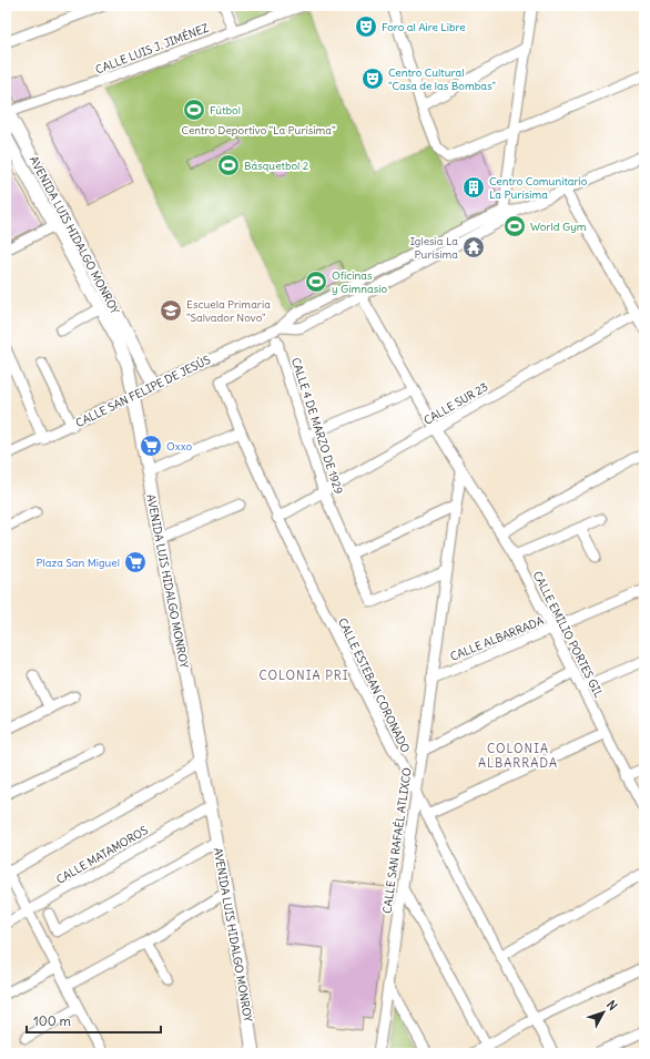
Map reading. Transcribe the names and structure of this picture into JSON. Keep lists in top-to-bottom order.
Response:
{
  "streets": {
    "street": [
      "CALLE LUIS J. JIMÉNEZ",
      "AVENIDA LUIS HIDALGO MONROY",
      "CALLE SAN FELIPE DE JESÚS",
      "CALLE SUR 23",
      "CALLE 4 DE MARZO DE 1929",
      "CALLE EMILIO PORTES GIL",
      "CALLE ALBARRADA",
      "CALLE ESTEBAN CORONADO",
      "CALLE SAN RAFAÉL ATLIXCO",
      "CALLE MATAMOROS"
    ]
  },
  "crossings": [
    ["CALLE LUIS J. JIMÉNEZ", "AVENIDA LUIS HIDALGO MONROY"],
    ["AVENIDA LUIS HIDALGO MONROY", "CALLE SAN FELIPE DE JESÚS"],
    ["AVENIDA LUIS HIDALGO MONROY", "CALLE MATAMOROS"],
    ["CALLE SAN FELIPE DE JESÚS", "CALLE 4 DE MARZO DE 1929"],
    ["CALLE SAN FELIPE DE JESÚS", "CALLE EMILIO PORTES GIL"],
    ["CALLE SUR 23", "CALLE 4 DE MARZO DE 1929"],
    ["CALLE SUR 23", "CALLE EMILIO PORTES GIL"],
    ["CALLE SUR 23", "CALLE ESTEBAN CORONADO"],
    ["CALLE 4 DE MARZO DE 1929", "CALLE ESTEBAN CORONADO"],
    ["CALLE 4 DE MARZO DE 1929", "CALLE SAN RAFAÉL ATLIXCO"],
    ["CALLE EMILIO PORTES GIL", "CALLE ALBARRADA"],
    ["CALLE EMILIO PORTES GIL", "CALLE SAN RAFAÉL ATLIXCO"],
    ["CALLE ALBARRADA", "CALLE SAN RAFAÉL ATLIXCO"],
    ["CALLE ESTEBAN CORONADO", "CALLE SAN RAFAÉL ATLIXCO"]
  ],
  "districts": ["COLONIA PRI", "COLONIA ALBARRADA"],
  "parks": ["Centro Deportivo \"La Purisima\""],
  "places": {
    "theatre": ["Foro al Aire Libre", "Centro Cultural \"Casa de las Bombas\""],
    "sports": [
      "Fútbol",
      "Básquetbol 2",
      "World Gym",
      "Oficinas y Gimnasio"
    ],
    "building": ["Centro Comunitario La Purísima"],
    "temple": ["Iglesia La Purísima"],
    "school or university": ["Escuela Primaria \"Salvador Novo\""],
    "supermarket": ["Oxxo", "Plaza San Miguel"]
  },
  "scale_bar": "100 m",
  "north": "top right"
}
